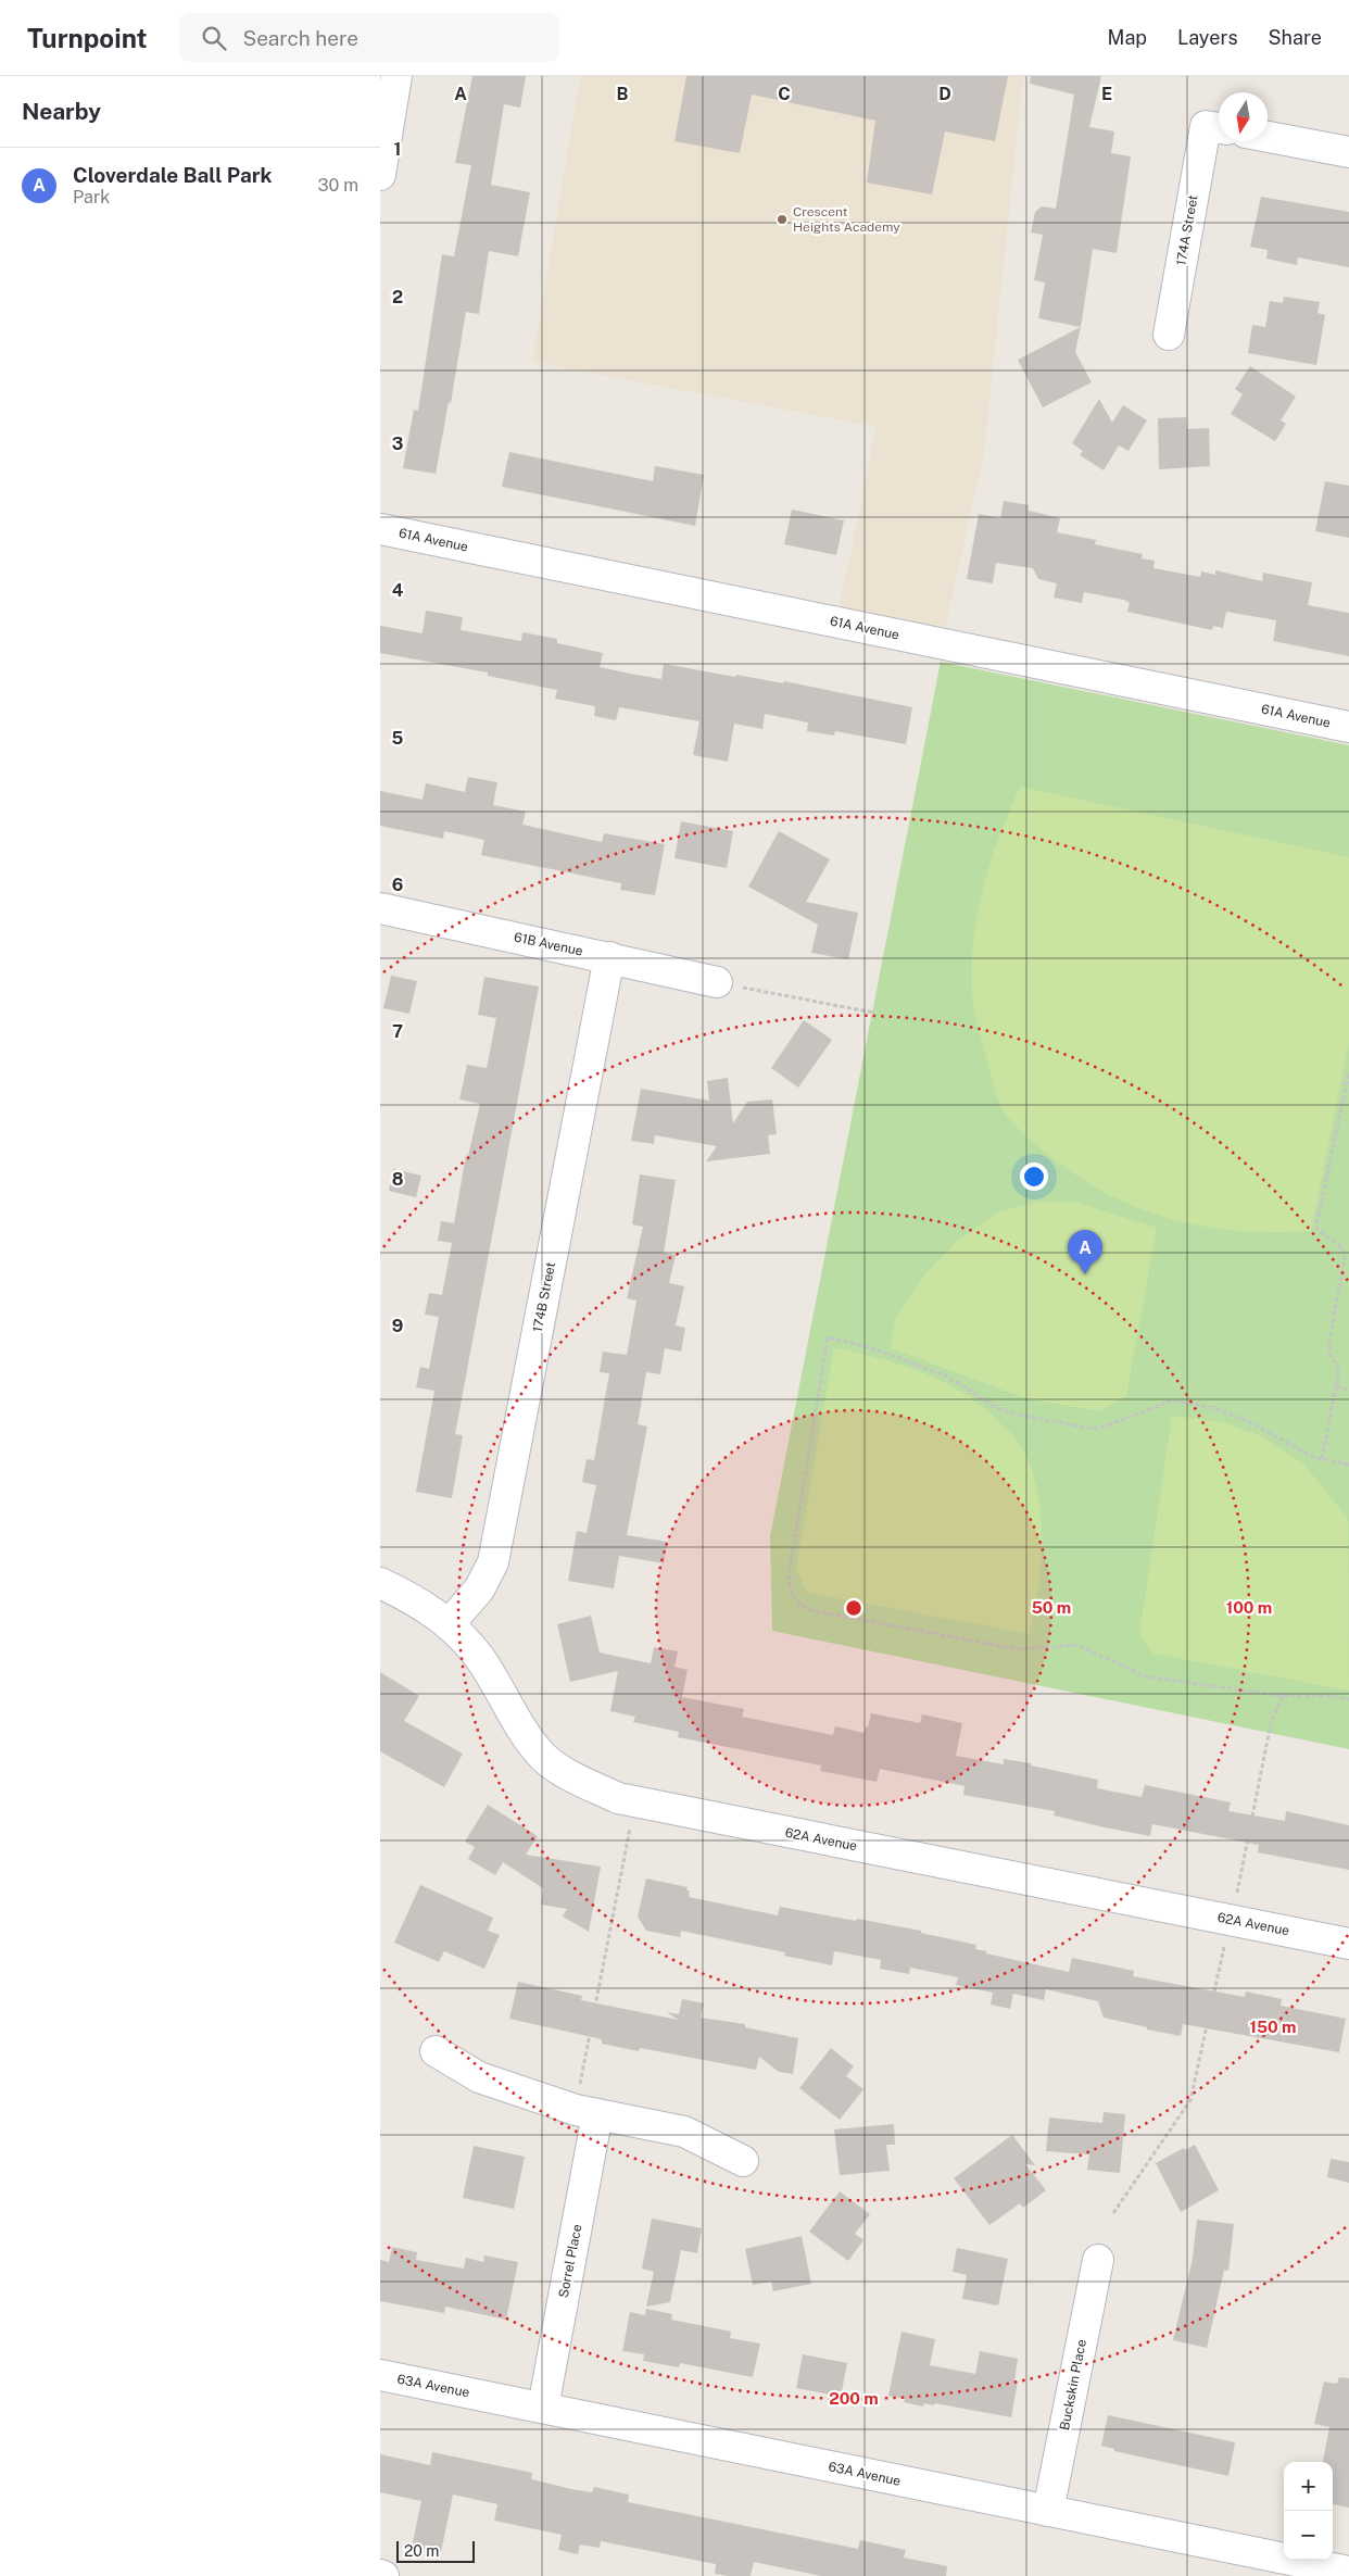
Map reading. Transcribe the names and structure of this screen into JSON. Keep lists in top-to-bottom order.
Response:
{
  "streets": {
    "street": [
      "174A Street",
      "61A Avenue",
      "61B Avenue",
      "174B Street",
      "62A Avenue",
      "Sorrel Place",
      "Buckskin Place",
      "63A Avenue"
    ]
  },
  "crossings": [
    ["61B Avenue", "174B Street"],
    ["174B Street", "62A Avenue"],
    ["Sorrel Place", "63A Avenue"],
    ["Buckskin Place", "63A Avenue"]
  ],
  "places": ["Crescent Heights Academy"],
  "scale_bar": "20 m",
  "north": "bottom",
  "page": {
    "header": "Turnpoint",
    "search": "Search here",
    "nav": ["Map", "Layers", "Share"],
    "heading": "Nearby",
    "list": [
      {
        "mark": "A",
        "name": "Cloverdale Ball Park",
        "note": "Park",
        "value": "30 m"
      }
    ],
    "pins": "A",
    "map_buttons": ["+", "−"],
    "scale": "20 m"
  },
  "grid": {
    "columns": [
      "A",
      "B",
      "C",
      "D",
      "E"
    ],
    "rows": [
      "1",
      "2",
      "3",
      "4",
      "5",
      "6",
      "7",
      "8",
      "9"
    ]
  },
  "rings": [
    "50 m",
    "100 m",
    "150 m",
    "200 m"
  ]
}
